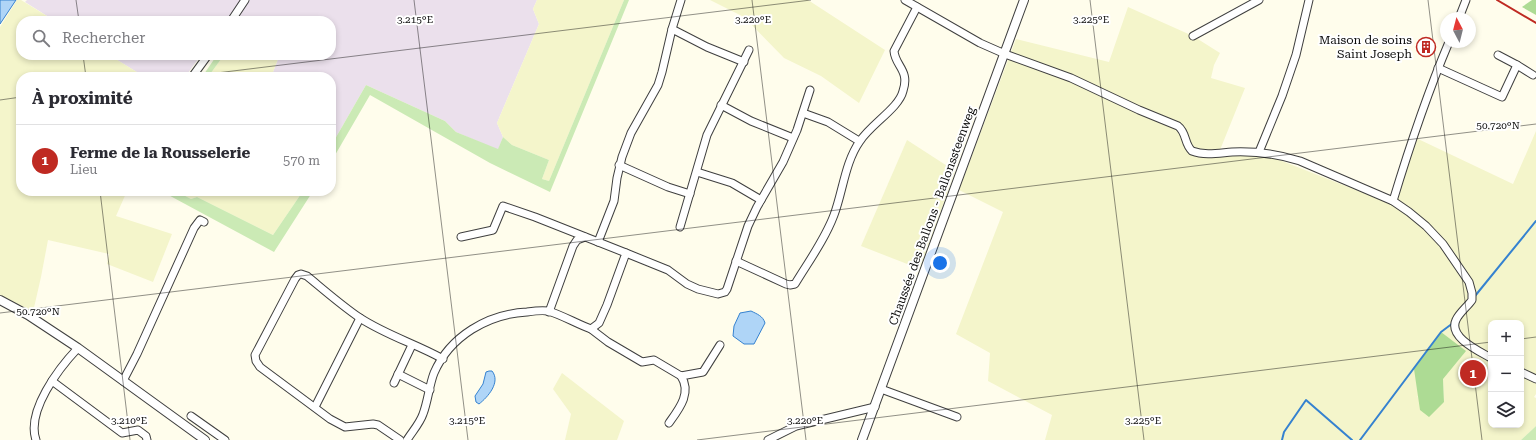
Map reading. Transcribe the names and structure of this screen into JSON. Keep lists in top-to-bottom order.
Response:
{
  "streets": {
    "street": ["Chaussée des Ballons - Ballonssteenweg"]
  },
  "places": {
    "building": ["Maison de soins Saint Joseph"]
  },
  "north": "top",
  "page": {
    "search": "Rechercher",
    "heading": "À proximité",
    "list": [
      {
        "mark": "1",
        "name": "Ferme de la Rousselerie",
        "note": "Lieu",
        "value": "570 m"
      }
    ],
    "map_buttons": ["+", "−"],
    "pins": "1"
  },
  "coordinates": [
    "3.215°E",
    "3.220°E",
    "3.225°E",
    "50.720°N",
    "3.210°E"
  ]
}
